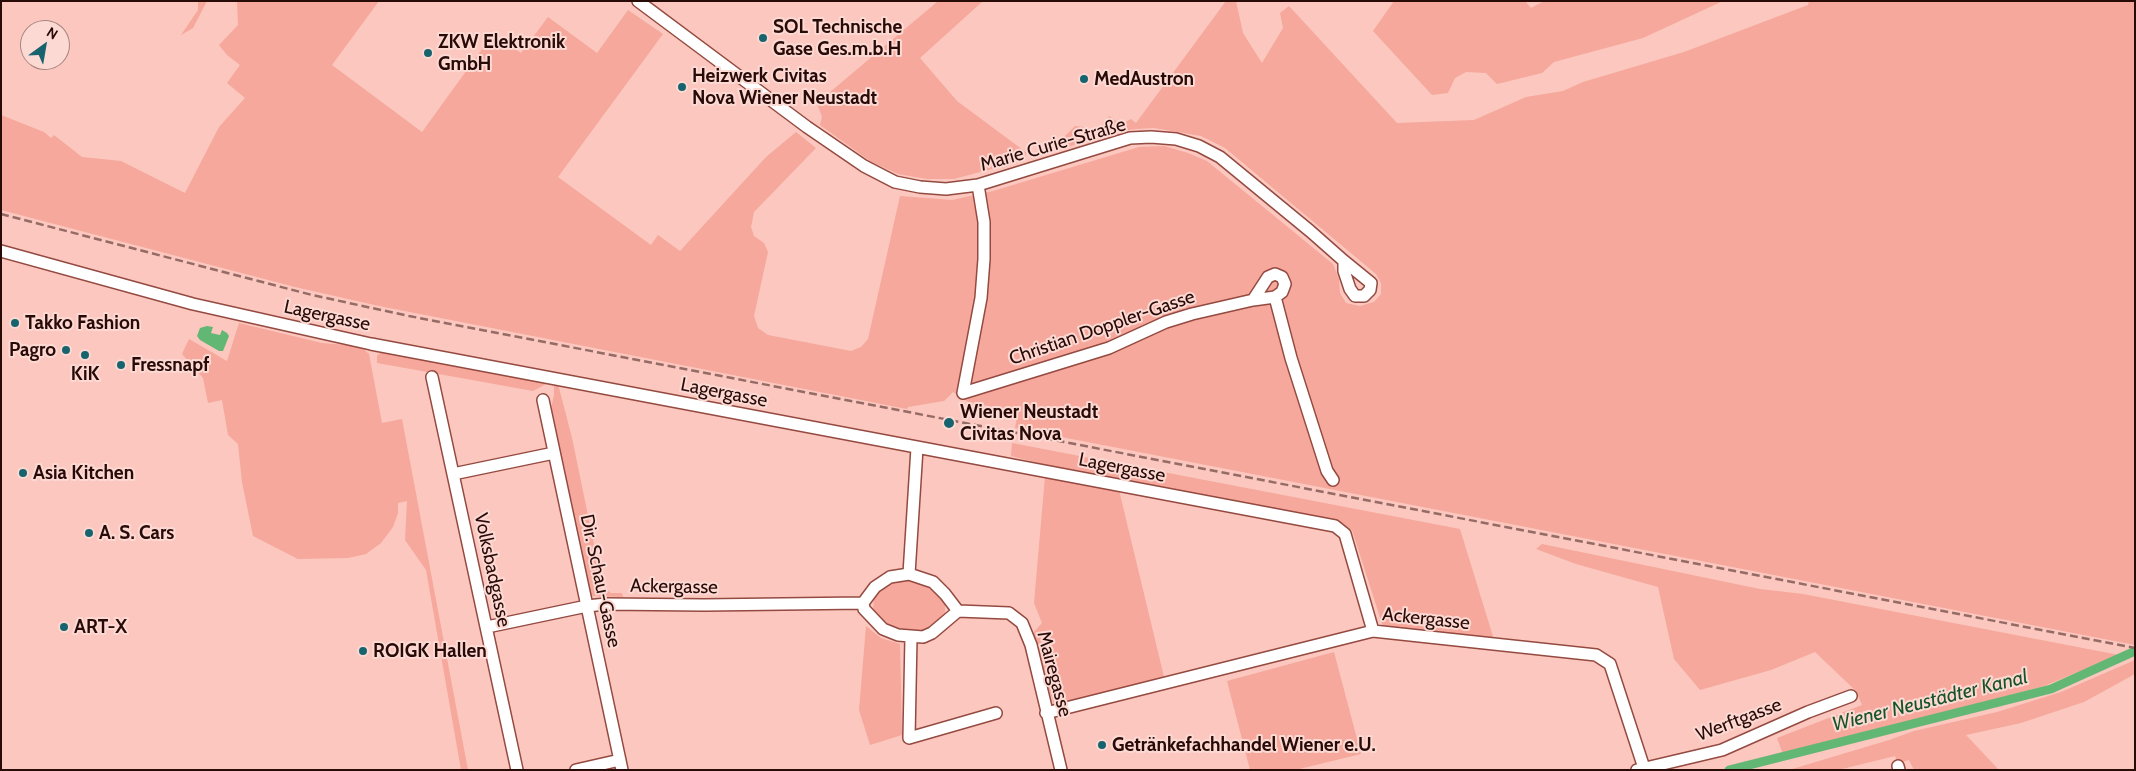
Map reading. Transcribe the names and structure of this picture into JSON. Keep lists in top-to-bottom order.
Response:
{
  "streets": {
    "street": [
      "Marie Curie-Straße",
      "Lagergasse",
      "Christian Doppler-Gasse",
      "Volksbadgasse",
      "Dir. Schau-Gasse",
      "Ackergasse",
      "Mairegasse",
      "Werftgasse"
    ]
  },
  "crossings": [
    ["Marie Curie-Straße", "Christian Doppler-Gasse"],
    ["Lagergasse", "Ackergasse"],
    ["Volksbadgasse", "Ackergasse"],
    ["Dir. Schau-Gasse", "Ackergasse"],
    ["Ackergasse", "Mairegasse"],
    ["Ackergasse", "Werftgasse"]
  ],
  "water": ["Wiener Neustädter Kanal"],
  "places": [
    "SOL Technische Gase Ges.m.b.H",
    "ZKW Elektronik GmbH",
    "MedAustron",
    "Heizwerk Civitas Nova Wiener Neustadt",
    "Takko Fashion",
    "Pagro",
    "KiK",
    "Fressnapf",
    "Wiener Neustadt Civitas Nova",
    "Asia Kitchen",
    "A. S. Cars",
    "ART-X",
    "ROIGK Hallen",
    "Getränkefachhandel Wiener e.U."
  ],
  "north": "top right"
}
